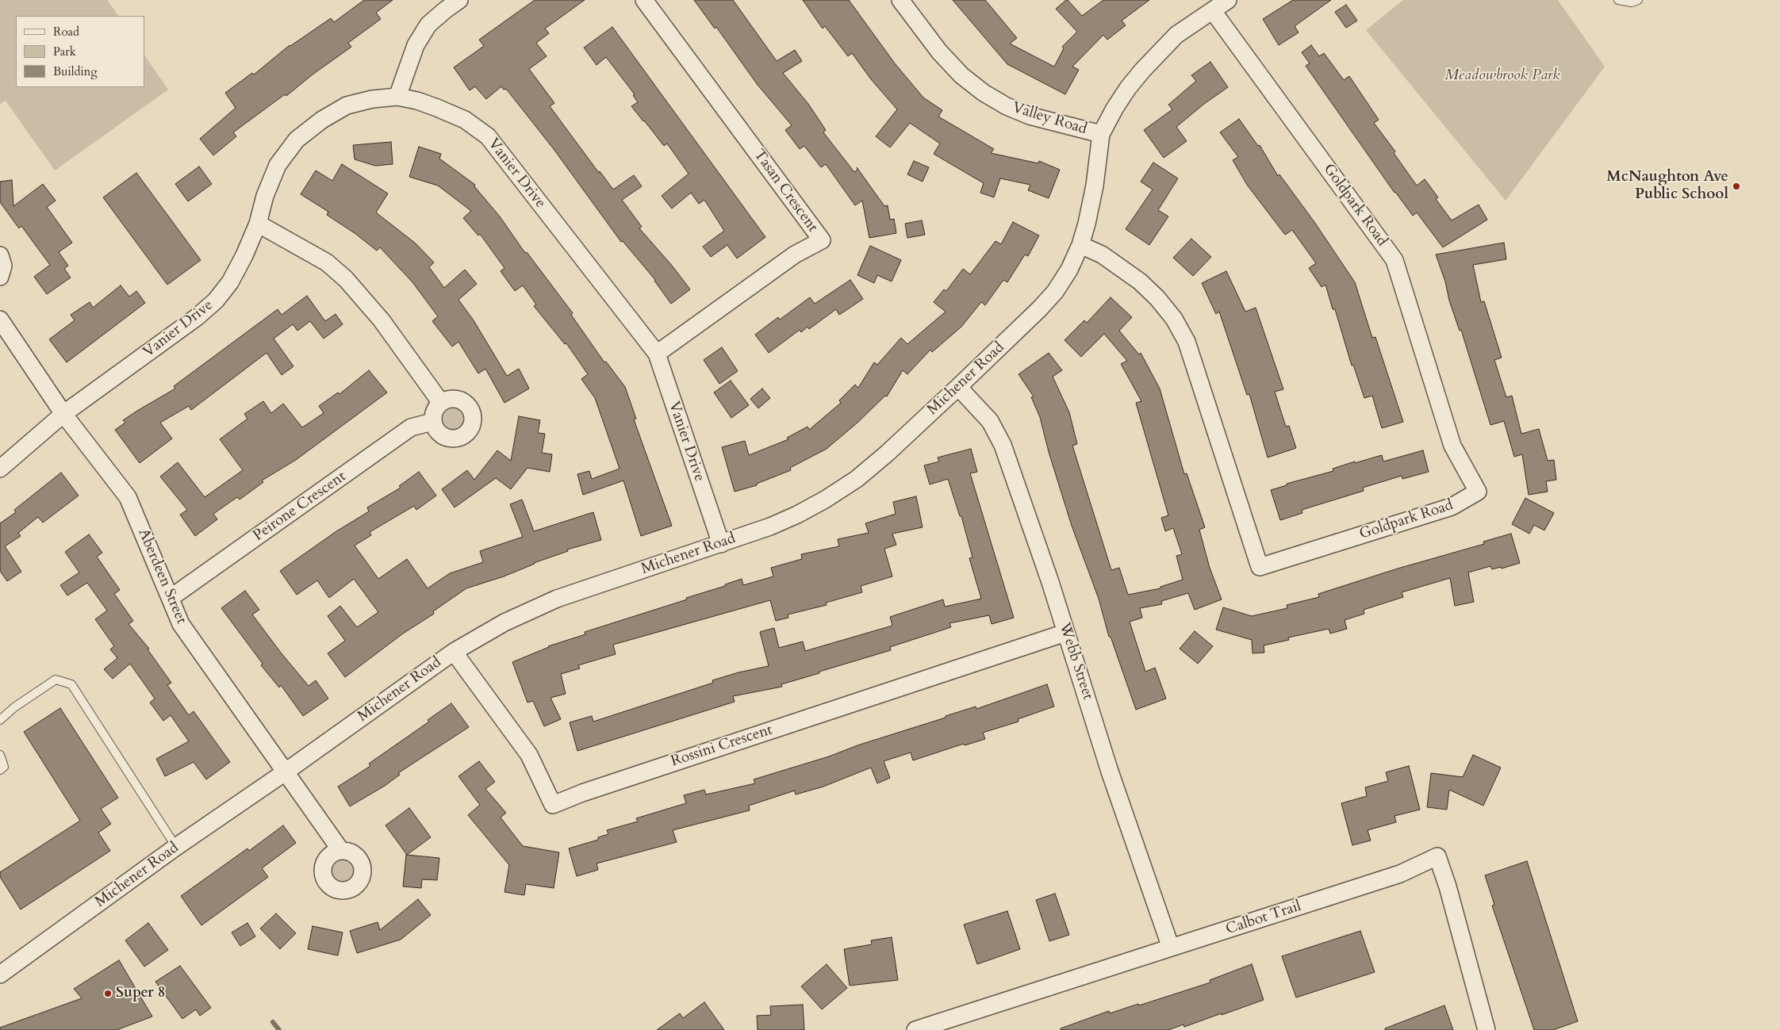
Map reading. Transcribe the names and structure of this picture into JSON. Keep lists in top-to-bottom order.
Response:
{
  "streets": {
    "street": [
      "Valley Road",
      "Vanier Drive",
      "Tasan Crescent",
      "Goldpark Road",
      "Michener Road",
      "Peirone Crescent",
      "Aberdeen Street",
      "Webb Street",
      "Rossini Crescent",
      "Calbot Trail"
    ]
  },
  "crossings": [
    ["Valley Road", "Michener Road"],
    ["Vanier Drive", "Tasan Crescent"],
    ["Vanier Drive", "Michener Road"],
    ["Vanier Drive", "Aberdeen Street"],
    ["Goldpark Road", "Michener Road"],
    ["Michener Road", "Aberdeen Street"],
    ["Michener Road", "Webb Street"],
    ["Michener Road", "Rossini Crescent"],
    ["Peirone Crescent", "Aberdeen Street"],
    ["Webb Street", "Rossini Crescent"],
    ["Webb Street", "Calbot Trail"]
  ],
  "parks": ["Meadowbrook Park"],
  "places": ["McNaughton Ave Public School", "Super 8"],
  "legend": ["Road", "Park", "Building"]
}
